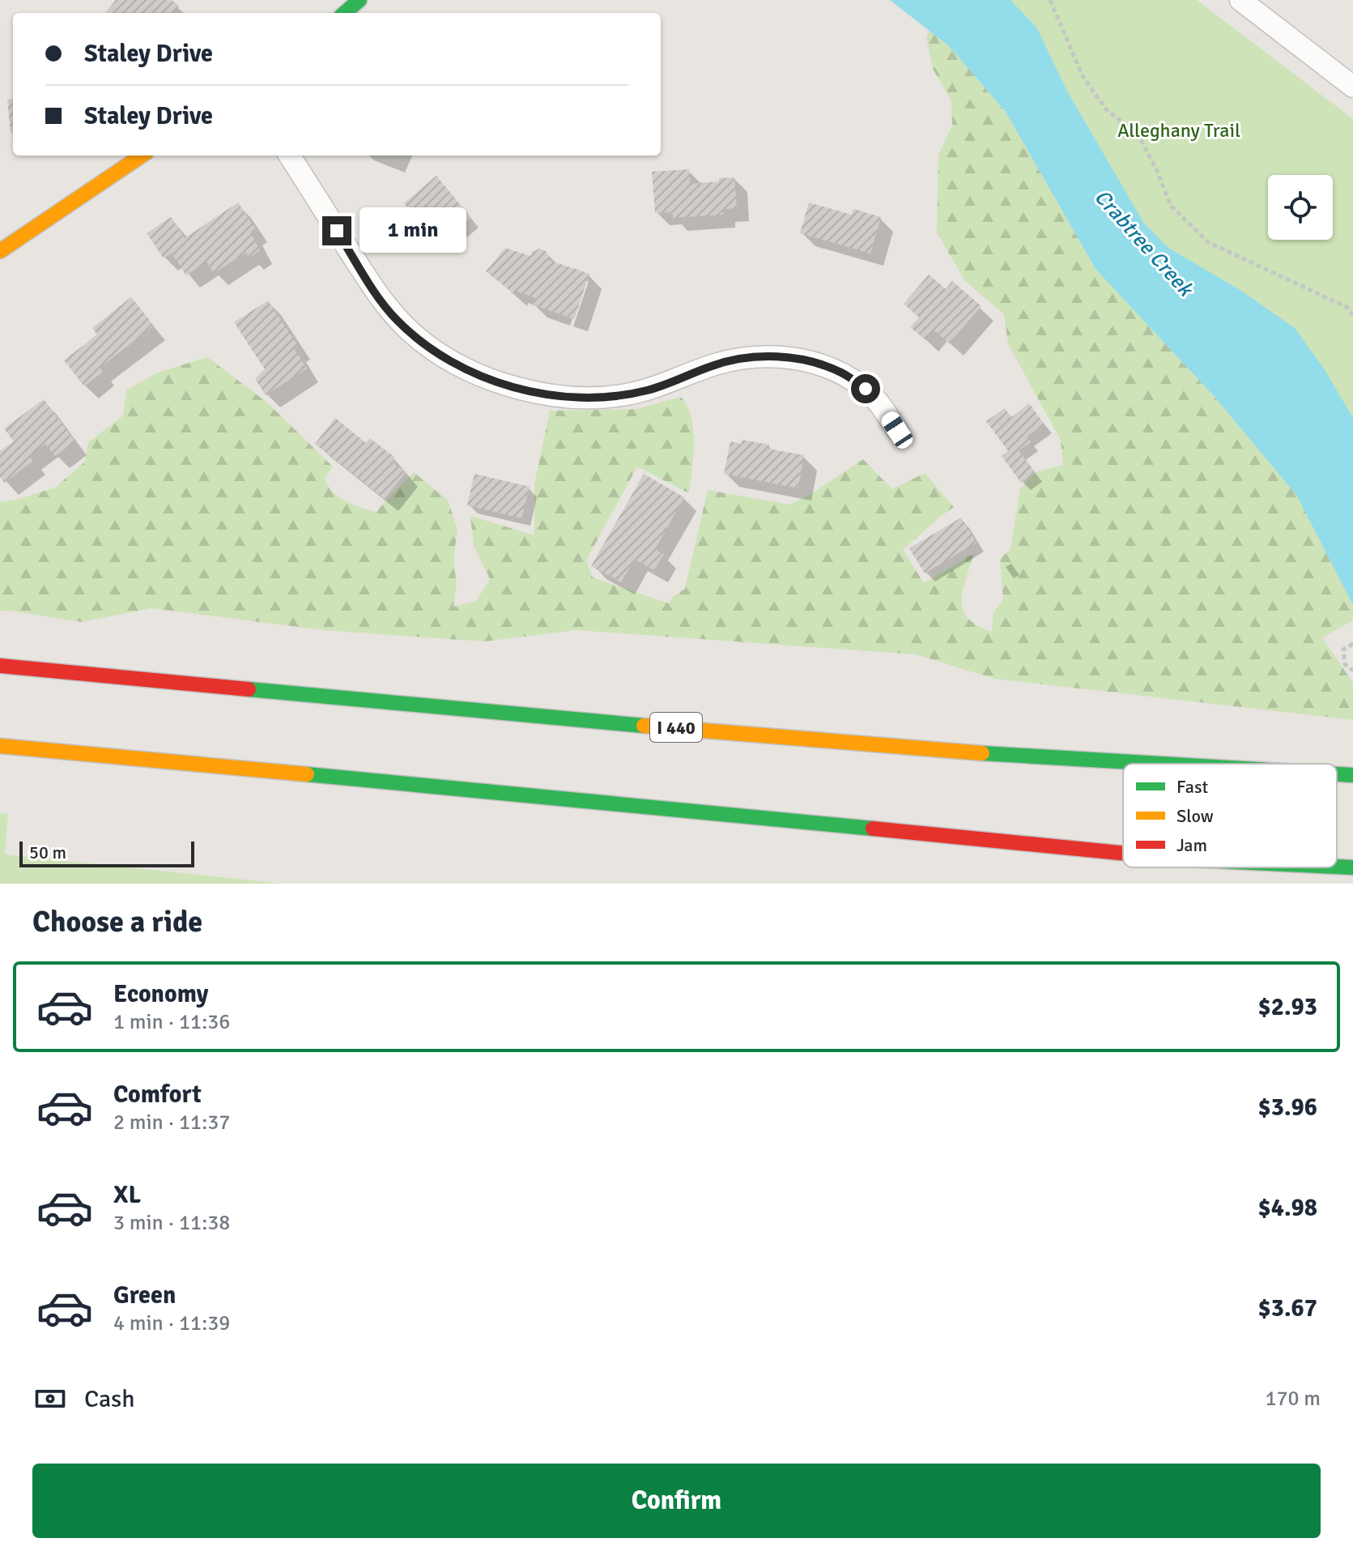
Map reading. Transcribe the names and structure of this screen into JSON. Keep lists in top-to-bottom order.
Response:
{
  "streets": {
    "main road": ["I 440"]
  },
  "water": ["Crabtree Creek"],
  "parks": ["Alleghany Trail"],
  "legend": ["Fast", "Slow", "Jam"],
  "scale_bar": "50 m",
  "page": {
    "banner": ["Staley Drive", "Staley Drive"],
    "bubble": "1 min",
    "scale": "50 m",
    "heading": "Choose a ride",
    "list": [
      {
        "name": "Economy",
        "note": "1 min · 11:36",
        "value": "$2.93"
      },
      {
        "name": "Comfort",
        "note": "2 min · 11:37",
        "value": "$3.96"
      },
      {
        "name": "XL",
        "note": "3 min · 11:38",
        "value": "$4.98"
      },
      {
        "name": "Green",
        "note": "4 min · 11:39",
        "value": "$3.67"
      }
    ],
    "pay": ["Cash", "170 m"],
    "buttons": "Confirm"
  }
}
